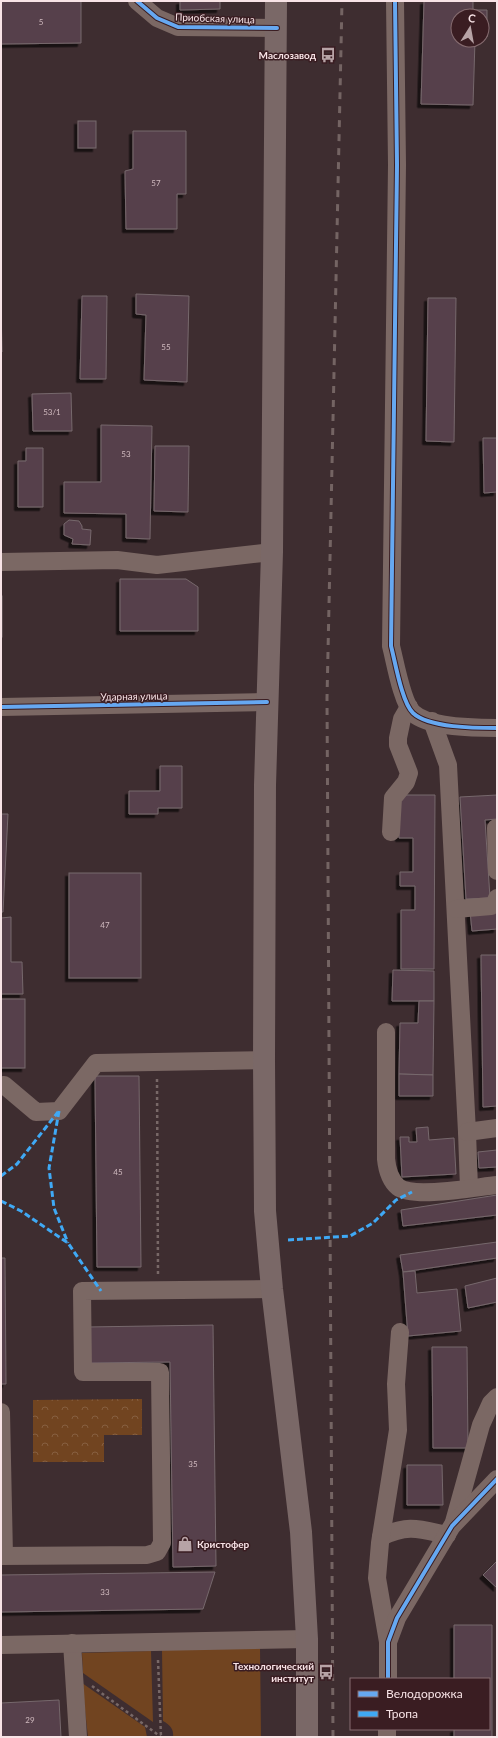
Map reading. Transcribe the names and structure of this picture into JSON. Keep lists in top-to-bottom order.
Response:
{
  "streets": {
    "street": ["Приобская улица", "Ударная улица"]
  },
  "places": {
    "bus stop": ["Маслозавод", "Технологический институт"],
    "shop": ["Кристофер"]
  },
  "house_numbers": [
    "5",
    "57",
    "55",
    "53/1",
    "53",
    "47",
    "45",
    "35",
    "33",
    "29"
  ],
  "legend": ["Велодорожка", "Тропа"],
  "north": "top"
}
